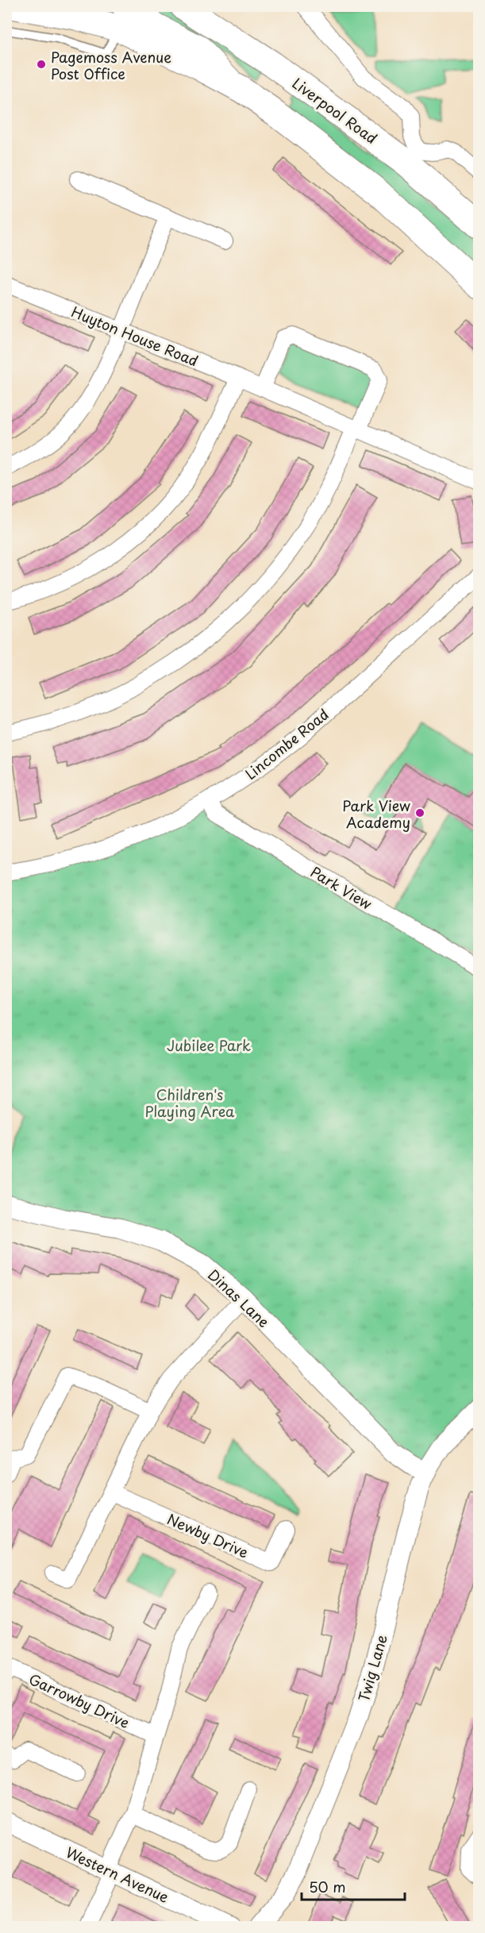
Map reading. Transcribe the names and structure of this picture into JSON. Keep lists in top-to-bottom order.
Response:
{
  "streets": {
    "highway": ["Liverpool Road"],
    "street": [
      "Huyton House Road",
      "Lincombe Road",
      "Park View",
      "Dinas Lane",
      "Newby Drive",
      "Twig Lane",
      "Garrowby Drive",
      "Western Avenue"
    ]
  },
  "crossings": [
    ["Lincombe Road", "Park View"],
    ["Dinas Lane", "Twig Lane"]
  ],
  "parks": ["Jubilee Park", "Children's Playing Area"],
  "places": ["Pagemoss Avenue Post Office", "Park View Academy"],
  "scale_bar": "50 m"
}
